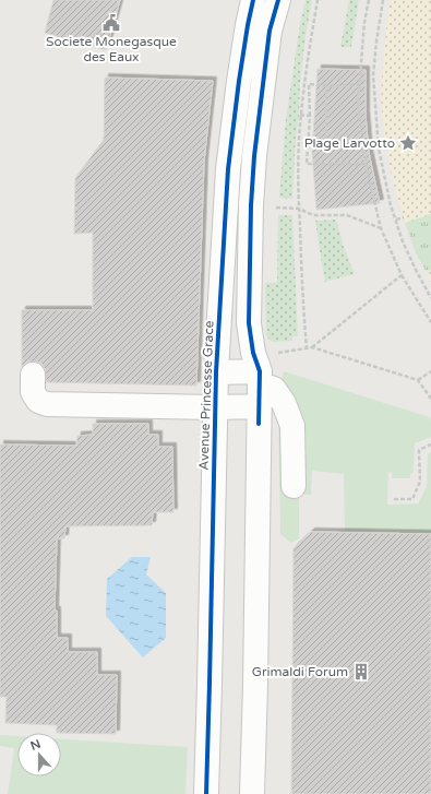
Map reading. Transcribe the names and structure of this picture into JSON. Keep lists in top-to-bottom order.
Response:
{
  "streets": {
    "street": ["Avenue Princesse Grace"]
  },
  "places": {
    "public building": ["Societe Monegasque des Eaux"],
    "place": ["Plage Larvotto"],
    "building": ["Grimaldi Forum"]
  },
  "north": "top"
}
